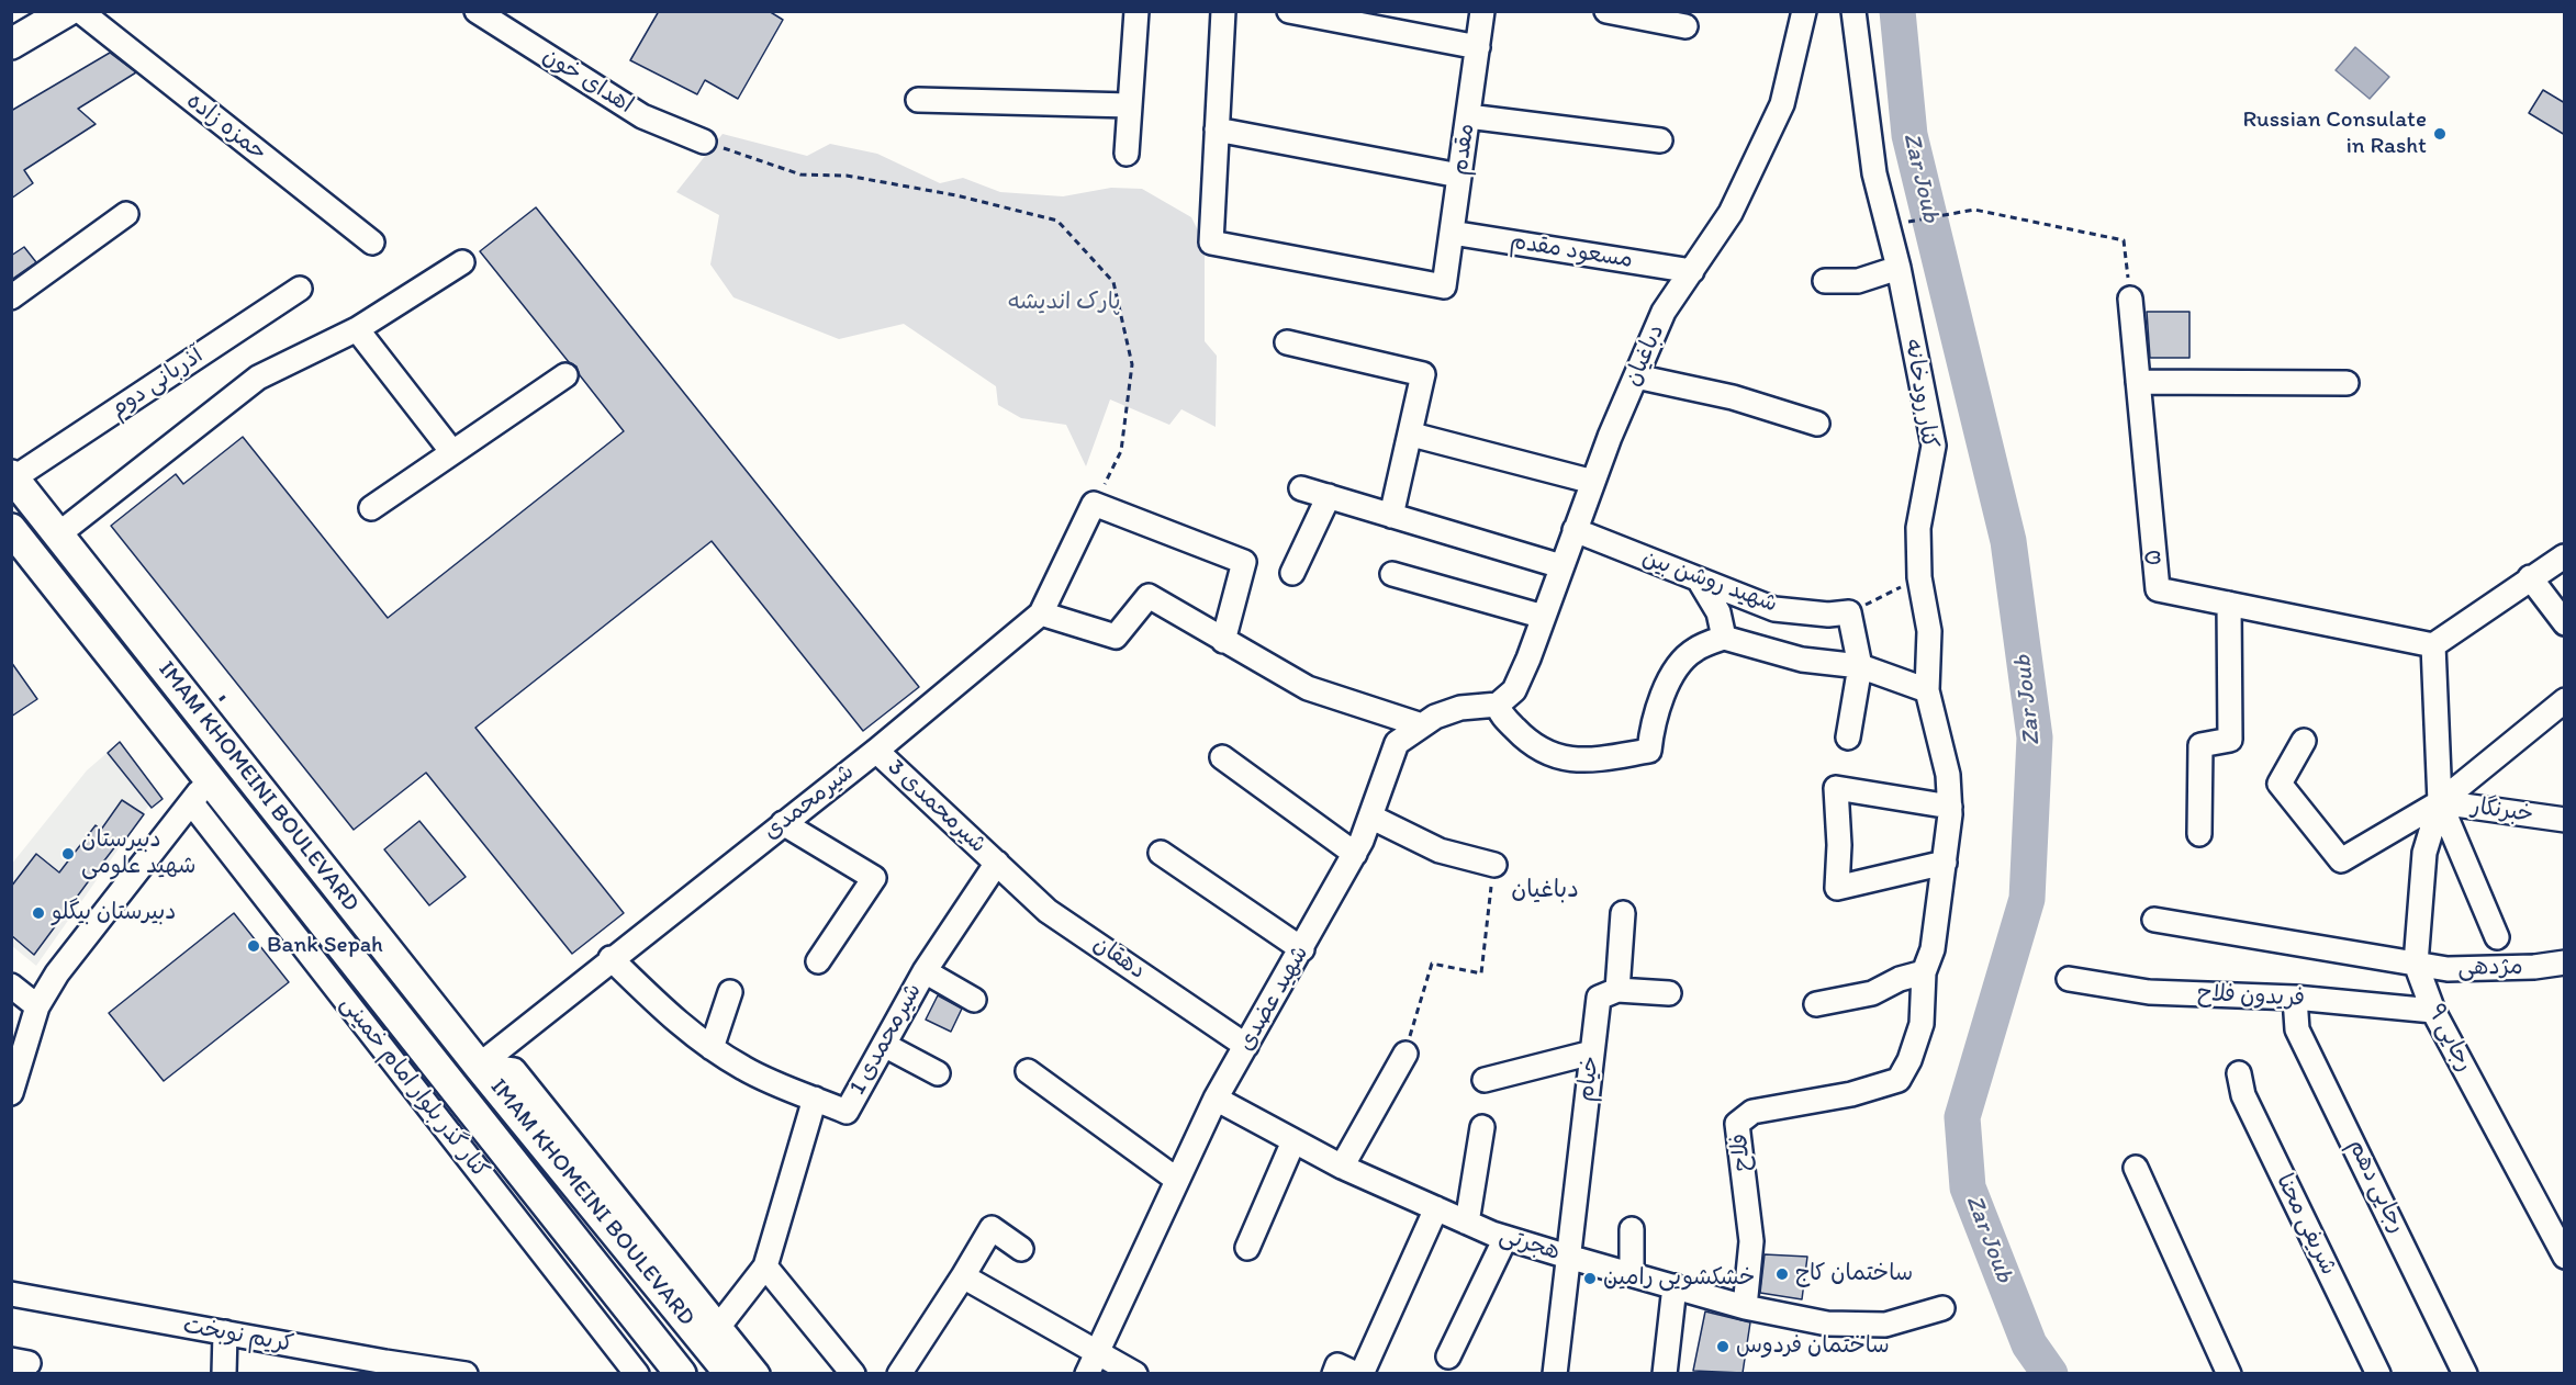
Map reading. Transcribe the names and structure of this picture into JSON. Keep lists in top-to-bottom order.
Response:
{
  "streets": {
    "main road": ["IMAM KHOMEINI BOULEVARD"],
    "street": [
      "اهدای خون",
      "حمزه زاده",
      "مقدم",
      "مسعود مقدم",
      "دباغیان",
      "آذربانی دوم",
      "کنار رودخانه",
      "۵",
      "شهید روشن بین",
      "شیرمحمدی",
      "شیرمحمدی 3",
      "خبرنگار",
      "دهقان",
      "مژدهی",
      "فریدون فلاح",
      "شهید عضدی",
      "رجایی ۹",
      "شیرمحمدی 1",
      "خیام",
      "کنار گذر بلوار امام خمینی",
      "فلاح",
      "رجایی دهم",
      "شریفی محنا",
      "هجرتی",
      "کریم نوبخت"
    ]
  },
  "crossings": [
    ["مقدم", "مسعود مقدم"],
    ["مسعود مقدم", "دباغیان"],
    ["دباغیان", "شهید روشن بین"],
    ["دباغیان", "شهید عضدی"],
    ["آذربانی دوم", "IMAM KHOMEINI BOULEVARD"],
    ["کنار رودخانه", "فلاح"],
    ["IMAM KHOMEINI BOULEVARD", "شیرمحمدی"],
    ["شیرمحمدی", "شیرمحمدی 3"],
    ["شیرمحمدی", "شیرمحمدی 1"],
    ["شیرمحمدی 3", "دهقان"],
    ["شیرمحمدی 3", "شیرمحمدی 1"],
    ["خبرنگار", "رجایی ۹"],
    ["دهقان", "شهید عضدی"],
    ["دهقان", "شیرمحمدی 1"],
    ["مژدهی", "رجایی ۹"],
    ["فریدون فلاح", "رجایی ۹"],
    ["فریدون فلاح", "رجایی دهم"],
    ["شهید عضدی", "هجرتی"],
    ["خیام", "هجرتی"],
    ["فلاح", "هجرتی"]
  ],
  "districts": ["دباغیان"],
  "water": ["Zar Joub"],
  "parks": ["پارک اندیشه"],
  "places": [
    "Russian Consulate in Rasht",
    "دبیرستان شهید علومی",
    "دبیرستان بیگلو",
    "Bank Sepah",
    "ساختمان کاج",
    "خشکشویی رامین",
    "ساختمان فردوس"
  ]
}
